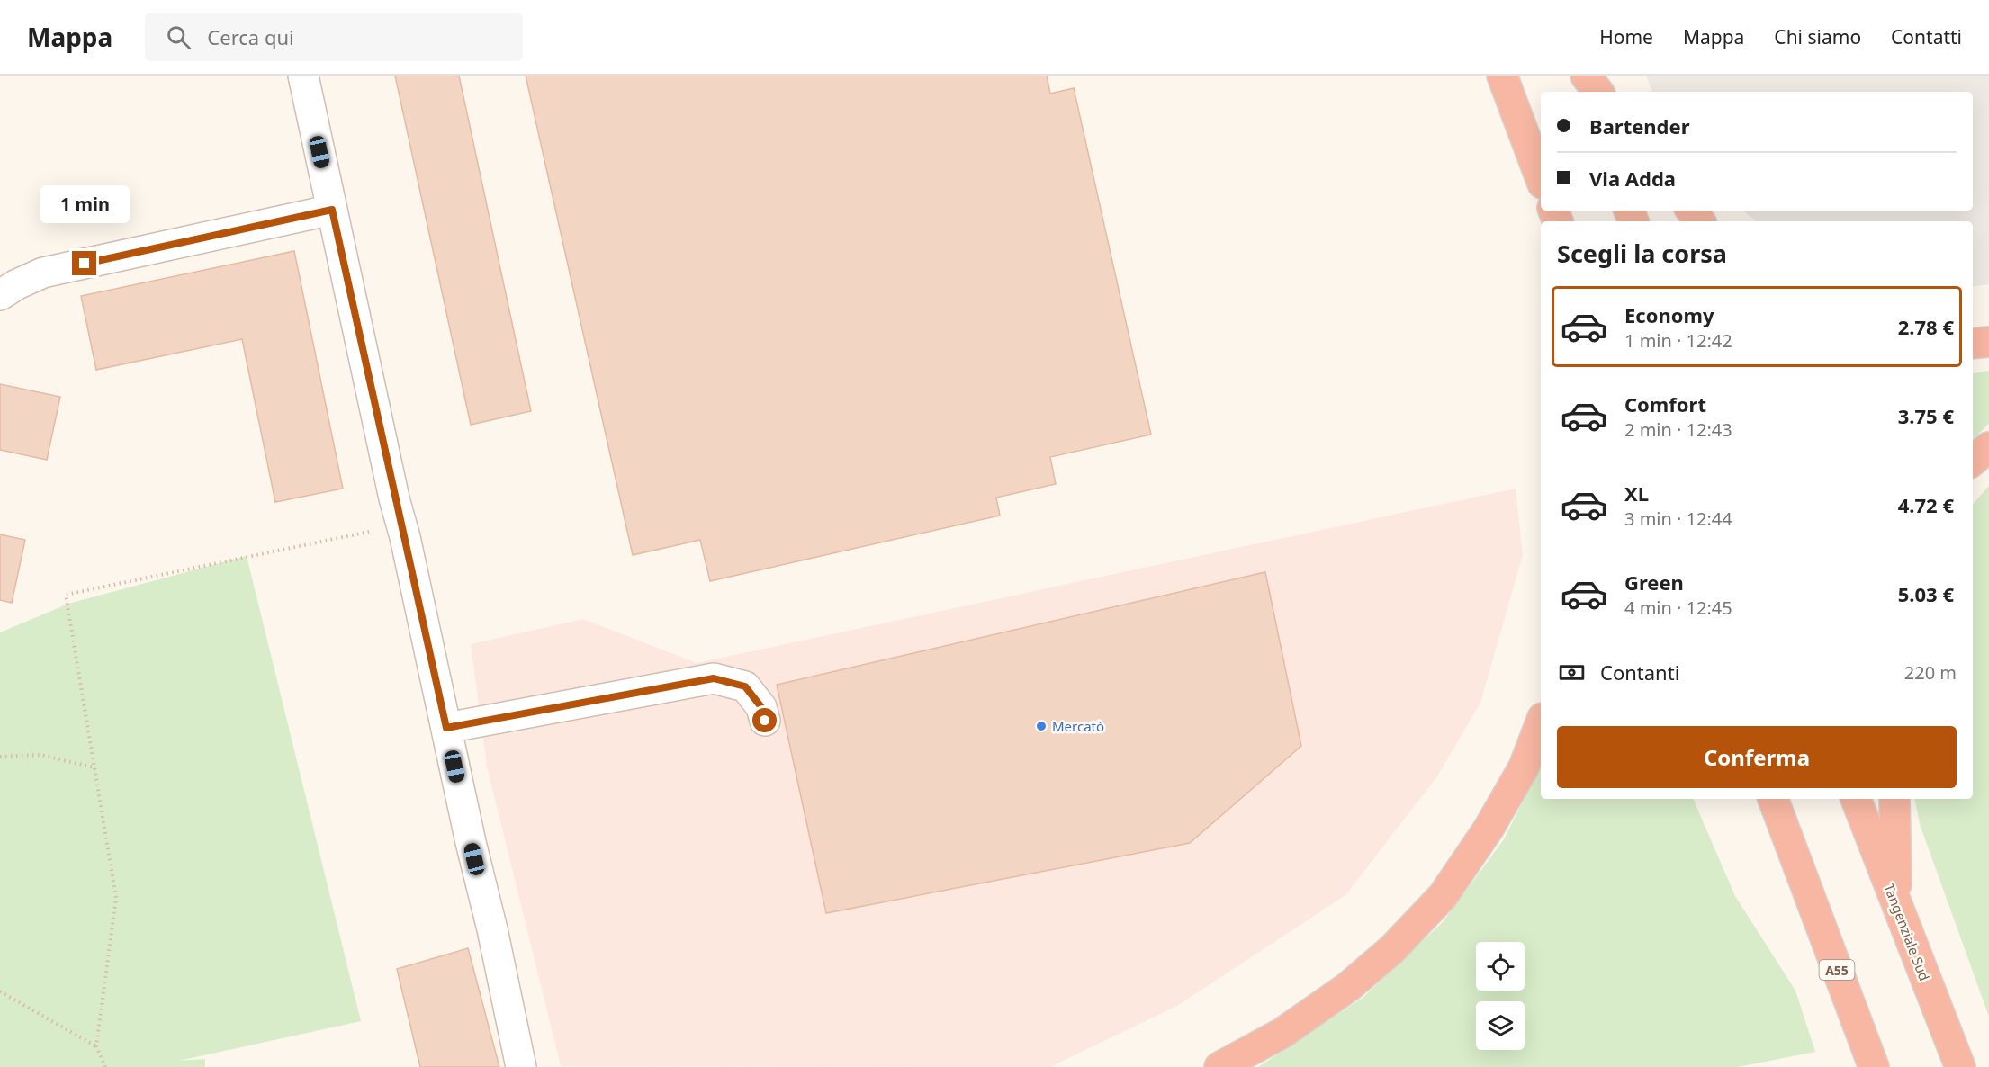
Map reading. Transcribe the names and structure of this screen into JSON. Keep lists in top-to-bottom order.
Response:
{
  "streets": {
    "highway": ["Tangenziale Sud", "A55"]
  },
  "places": ["Mercatò"],
  "page": {
    "header": "Mappa",
    "search": "Cerca qui",
    "nav": [
      "Home",
      "Mappa",
      "Chi siamo",
      "Contatti"
    ],
    "banner": ["Bartender", "Via Adda"],
    "bubble": "1 min",
    "heading": "Scegli la corsa",
    "list": [
      {
        "name": "Economy",
        "note": "1 min · 12:42",
        "value": "2.78 €"
      },
      {
        "name": "Comfort",
        "note": "2 min · 12:43",
        "value": "3.75 €"
      },
      {
        "name": "XL",
        "note": "3 min · 12:44",
        "value": "4.72 €"
      },
      {
        "name": "Green",
        "note": "4 min · 12:45",
        "value": "5.03 €"
      }
    ],
    "pay": ["Contanti", "220 m"],
    "buttons": "Conferma"
  }
}
